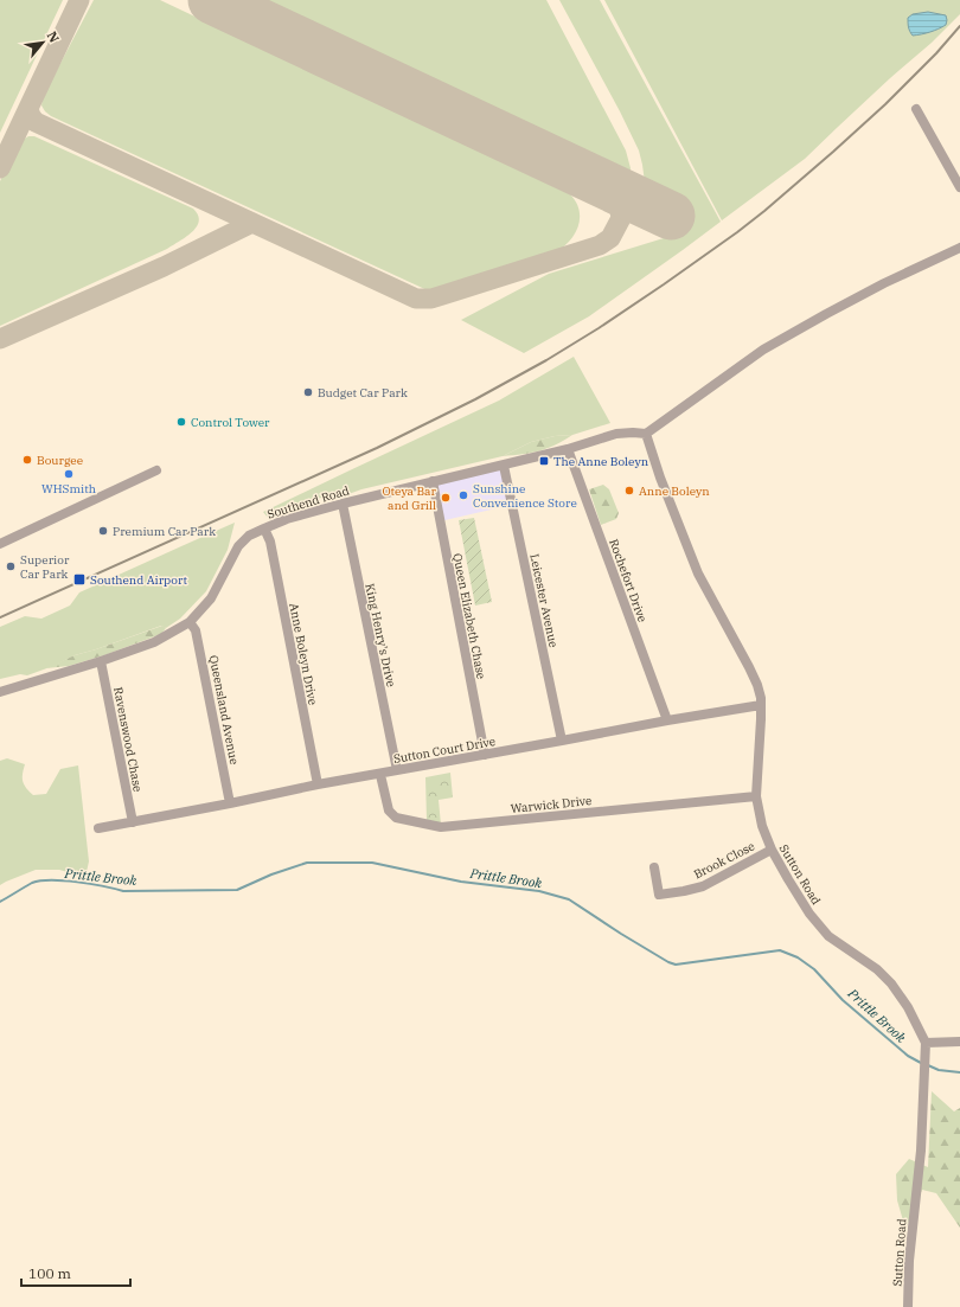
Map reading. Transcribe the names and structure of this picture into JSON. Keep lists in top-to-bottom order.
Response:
{
  "streets": {
    "street": [
      "Southend Road",
      "Rochefort Drive",
      "Leicester Avenue",
      "Queen Elizabeth Chase",
      "King Henry's Drive",
      "Anne Boleyn Drive",
      "Queensland Avenue",
      "Ravenswood Chase",
      "Sutton Court Drive",
      "Warwick Drive",
      "Brook Close",
      "Sutton Road"
    ]
  },
  "crossings": [
    ["Southend Road", "Rochefort Drive"],
    ["Southend Road", "Leicester Avenue"],
    ["Southend Road", "Queen Elizabeth Chase"],
    ["Southend Road", "King Henry's Drive"],
    ["Southend Road", "Anne Boleyn Drive"],
    ["Southend Road", "Queensland Avenue"],
    ["Southend Road", "Ravenswood Chase"],
    ["Southend Road", "Sutton Road"],
    ["Rochefort Drive", "Sutton Court Drive"],
    ["Leicester Avenue", "Sutton Court Drive"],
    ["Queen Elizabeth Chase", "Sutton Court Drive"],
    ["King Henry's Drive", "Sutton Court Drive"],
    ["Anne Boleyn Drive", "Sutton Court Drive"],
    ["Queensland Avenue", "Sutton Court Drive"],
    ["Ravenswood Chase", "Sutton Court Drive"],
    ["Sutton Court Drive", "Warwick Drive"],
    ["Sutton Court Drive", "Sutton Road"],
    ["Warwick Drive", "Sutton Road"],
    ["Brook Close", "Sutton Road"]
  ],
  "water": ["Prittle Brook"],
  "places": {
    "other": [
      "Budget Car Park",
      "Control Tower",
      "Bourgee",
      "WHSmith",
      "Anne Boleyn",
      "Sunshine Convenience Store",
      "Oteya Bar and Grill",
      "Premium Car Park",
      "Superior Car Park"
    ],
    "transit": ["The Anne Boleyn", "Southend Airport"]
  },
  "scale_bar": "100 m",
  "north": "top right"
}
